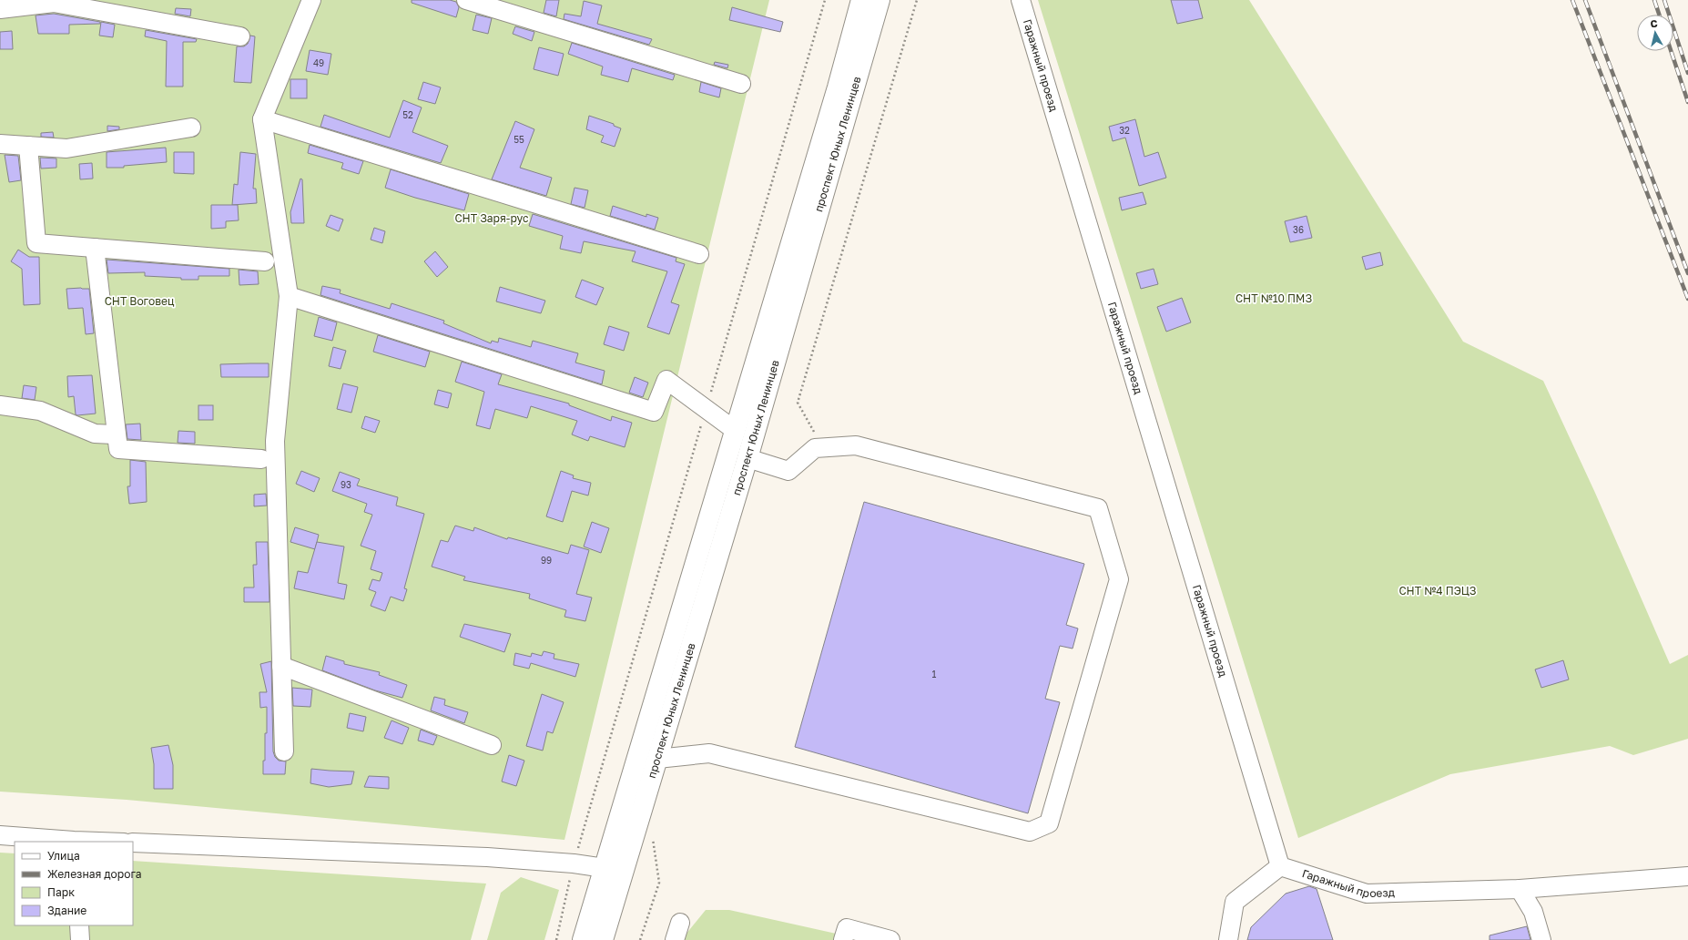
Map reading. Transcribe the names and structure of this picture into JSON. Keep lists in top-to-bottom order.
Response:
{
  "streets": {
    "main road": ["проспект Юных Ленинцев"],
    "street": ["Гаражный проезд"]
  },
  "parks": [
    "СНТ Заря-рус",
    "СНТ №10 ПМЗ",
    "СНТ Воговец",
    "СНТ №4 ПЭЦЗ"
  ],
  "house_numbers": [
    "49",
    "52",
    "32",
    "55",
    "36",
    "93",
    "99",
    "1"
  ],
  "legend": [
    "Улица",
    "Железная дорога",
    "Парк",
    "Здание"
  ],
  "north": "top"
}
